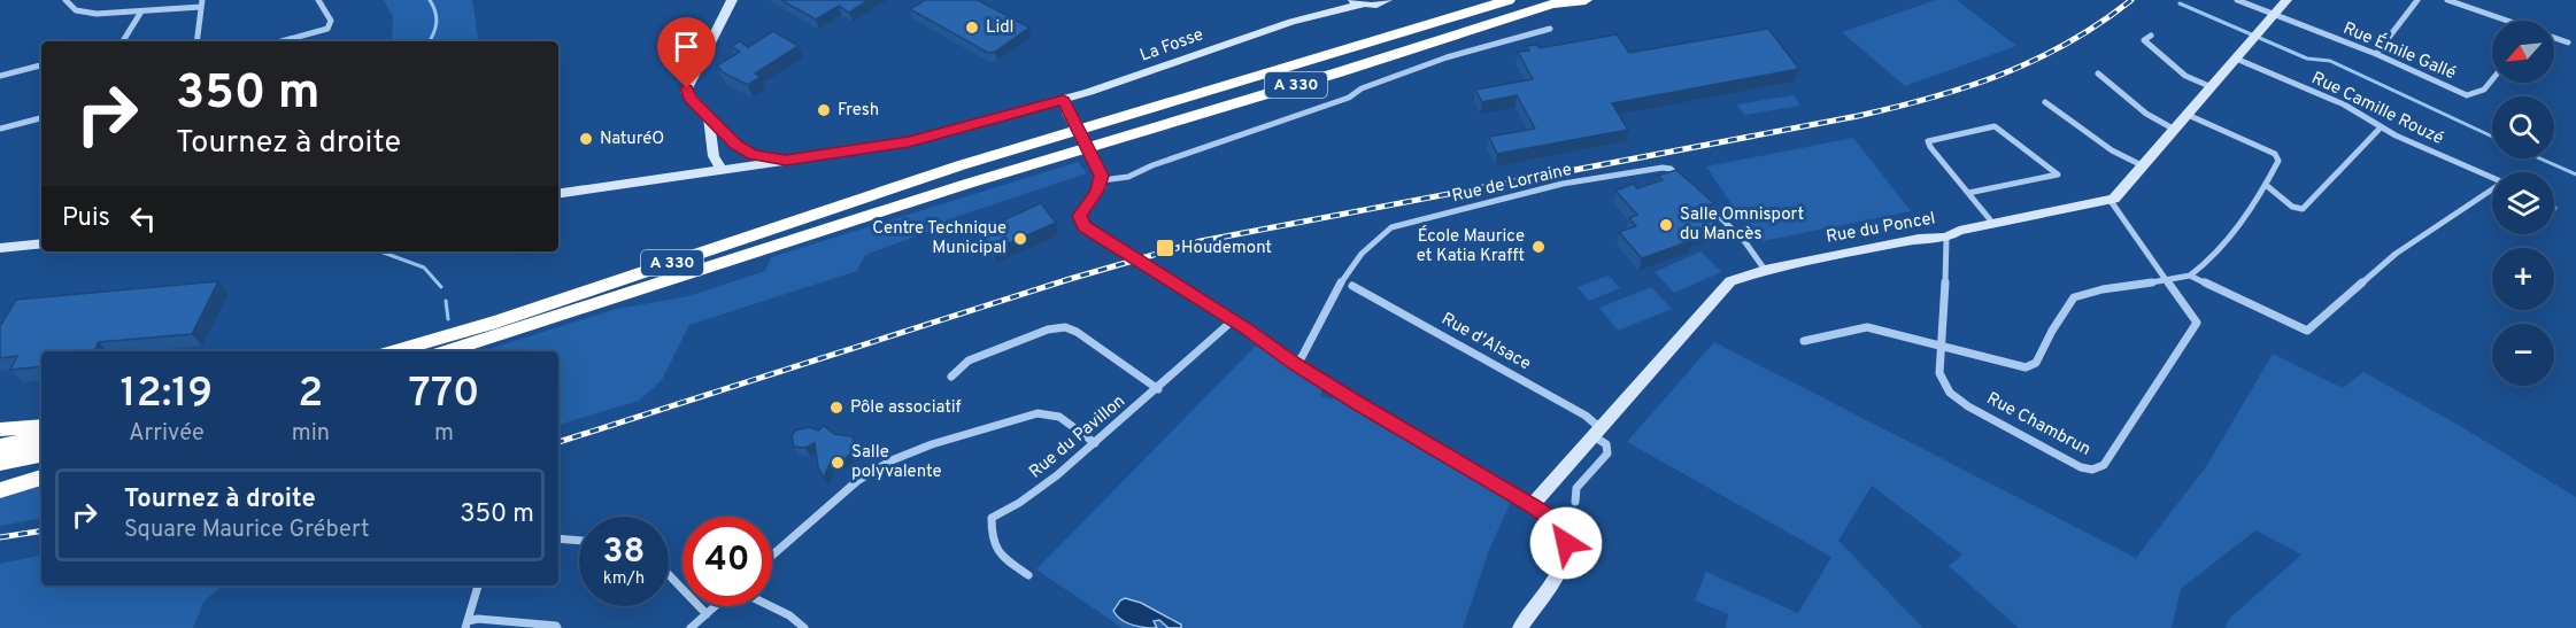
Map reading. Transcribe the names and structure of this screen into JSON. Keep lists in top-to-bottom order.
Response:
{
  "streets": {
    "highway": ["A 330"],
    "street": [
      "La Fosse",
      "Rue Émile Gallé",
      "Rue Camille Rouzé",
      "Rue de Lorraine",
      "Rue du Poncel",
      "Rue d'Alsace",
      "Rue Chambrun",
      "Rue du Pavillon"
    ]
  },
  "crossings": [
    ["Rue du Poncel", "Rue d'Alsace"],
    ["Rue du Poncel", "Rue Chambrun"]
  ],
  "places": {
    "other": [
      "Lidl",
      "Fresh",
      "NaturéO",
      "Salle Omnisport du Mancès",
      "Centre Technique Municipal",
      "École Maurice et Katia Krafft",
      "Pôle associatif",
      "Salle polyvalente"
    ],
    "transit": ["Houdemont"]
  },
  "north": "bottom left",
  "page": {
    "map_buttons": ["+", "−"],
    "turn": ["350 m", "Tournez à droite"],
    "then": "Puis",
    "eta": [
      "12:19",
      "Arrivée",
      "2",
      "min",
      "770",
      "m"
    ],
    "list": [
      {
        "name": "Tournez à droite",
        "note": "Square Maurice Grébert",
        "value": "350 m"
      }
    ],
    "speed": "38 km/h",
    "limit": "40"
  }
}
